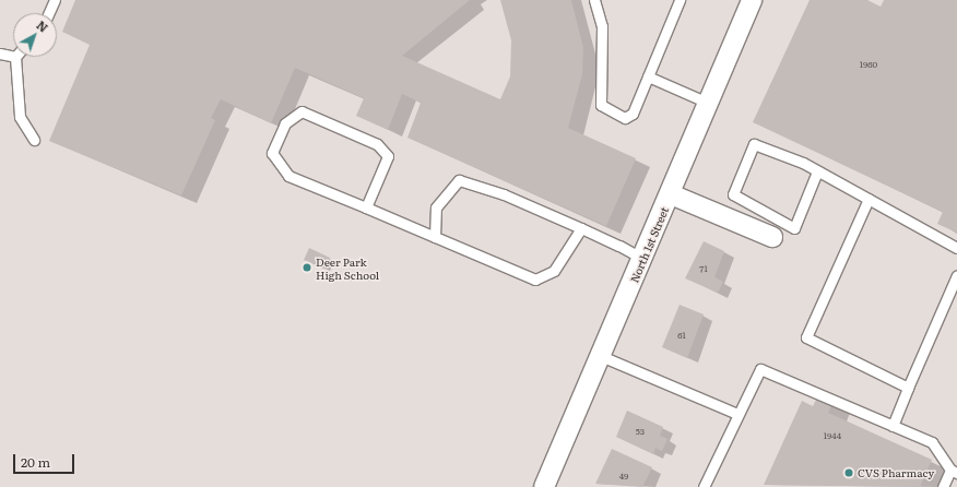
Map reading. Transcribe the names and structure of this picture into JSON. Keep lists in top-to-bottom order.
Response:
{
  "streets": {
    "street": ["North 1st Street"]
  },
  "places": ["Deer Park High School", "CVS Pharmacy"],
  "house_numbers": [
    "1960",
    "71",
    "61",
    "53",
    "1944",
    "49"
  ],
  "scale_bar": "20 m",
  "north": "top right"
}
